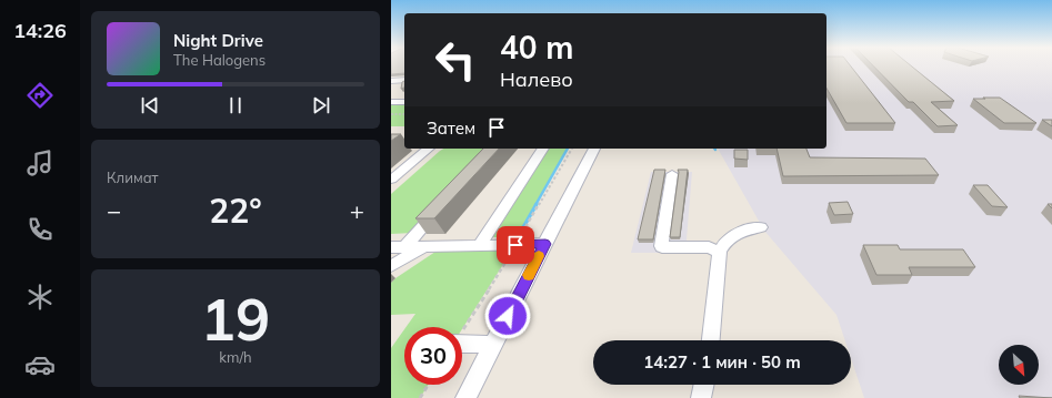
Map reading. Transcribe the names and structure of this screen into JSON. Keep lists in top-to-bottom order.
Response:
{
  "north": "bottom right",
  "page": {
    "tabs": "14:26",
    "turn": ["40 m", "Налево"],
    "song": ["Night Drive", "The Halogens"],
    "then": "Затем",
    "tile": [
      "Климат",
      ["19", "km/h"]
    ],
    "heat": ["−", "22°", "+"],
    "limit": "30",
    "trip": "14:27 · 1 мин · 50 m"
  }
}
